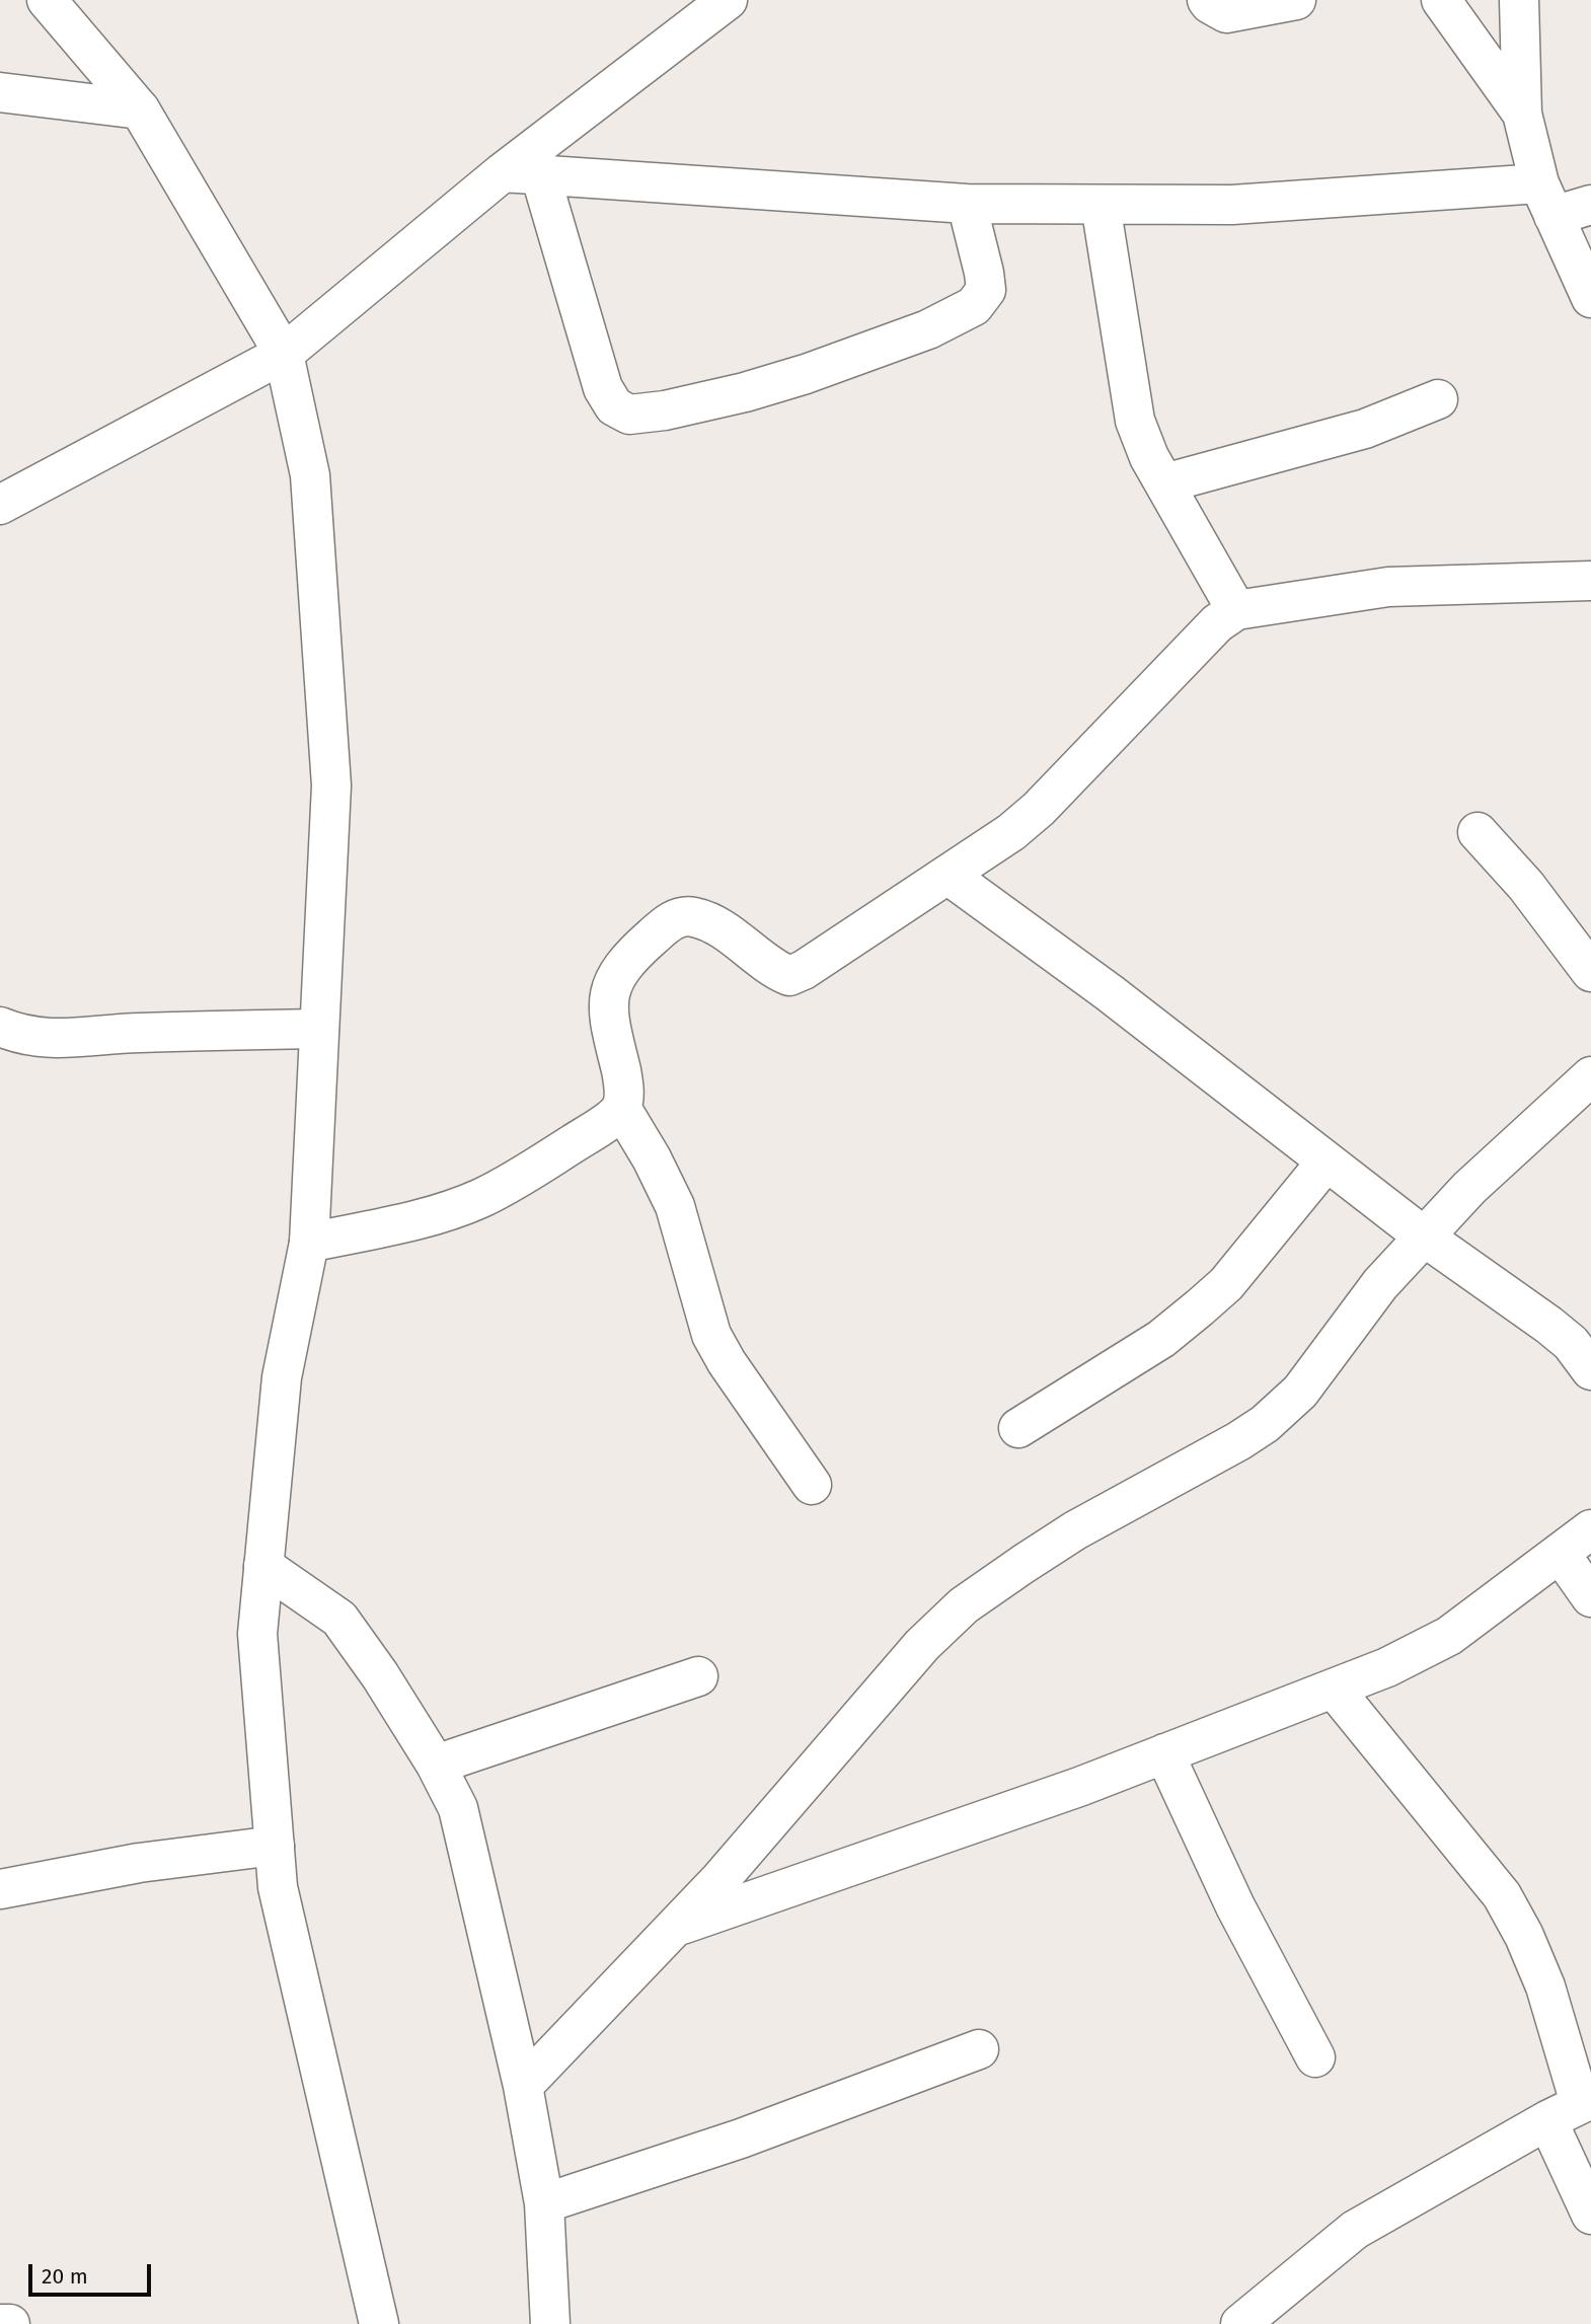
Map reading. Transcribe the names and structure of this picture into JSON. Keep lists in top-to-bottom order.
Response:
{
  "scale_bar": "20 m"
}
